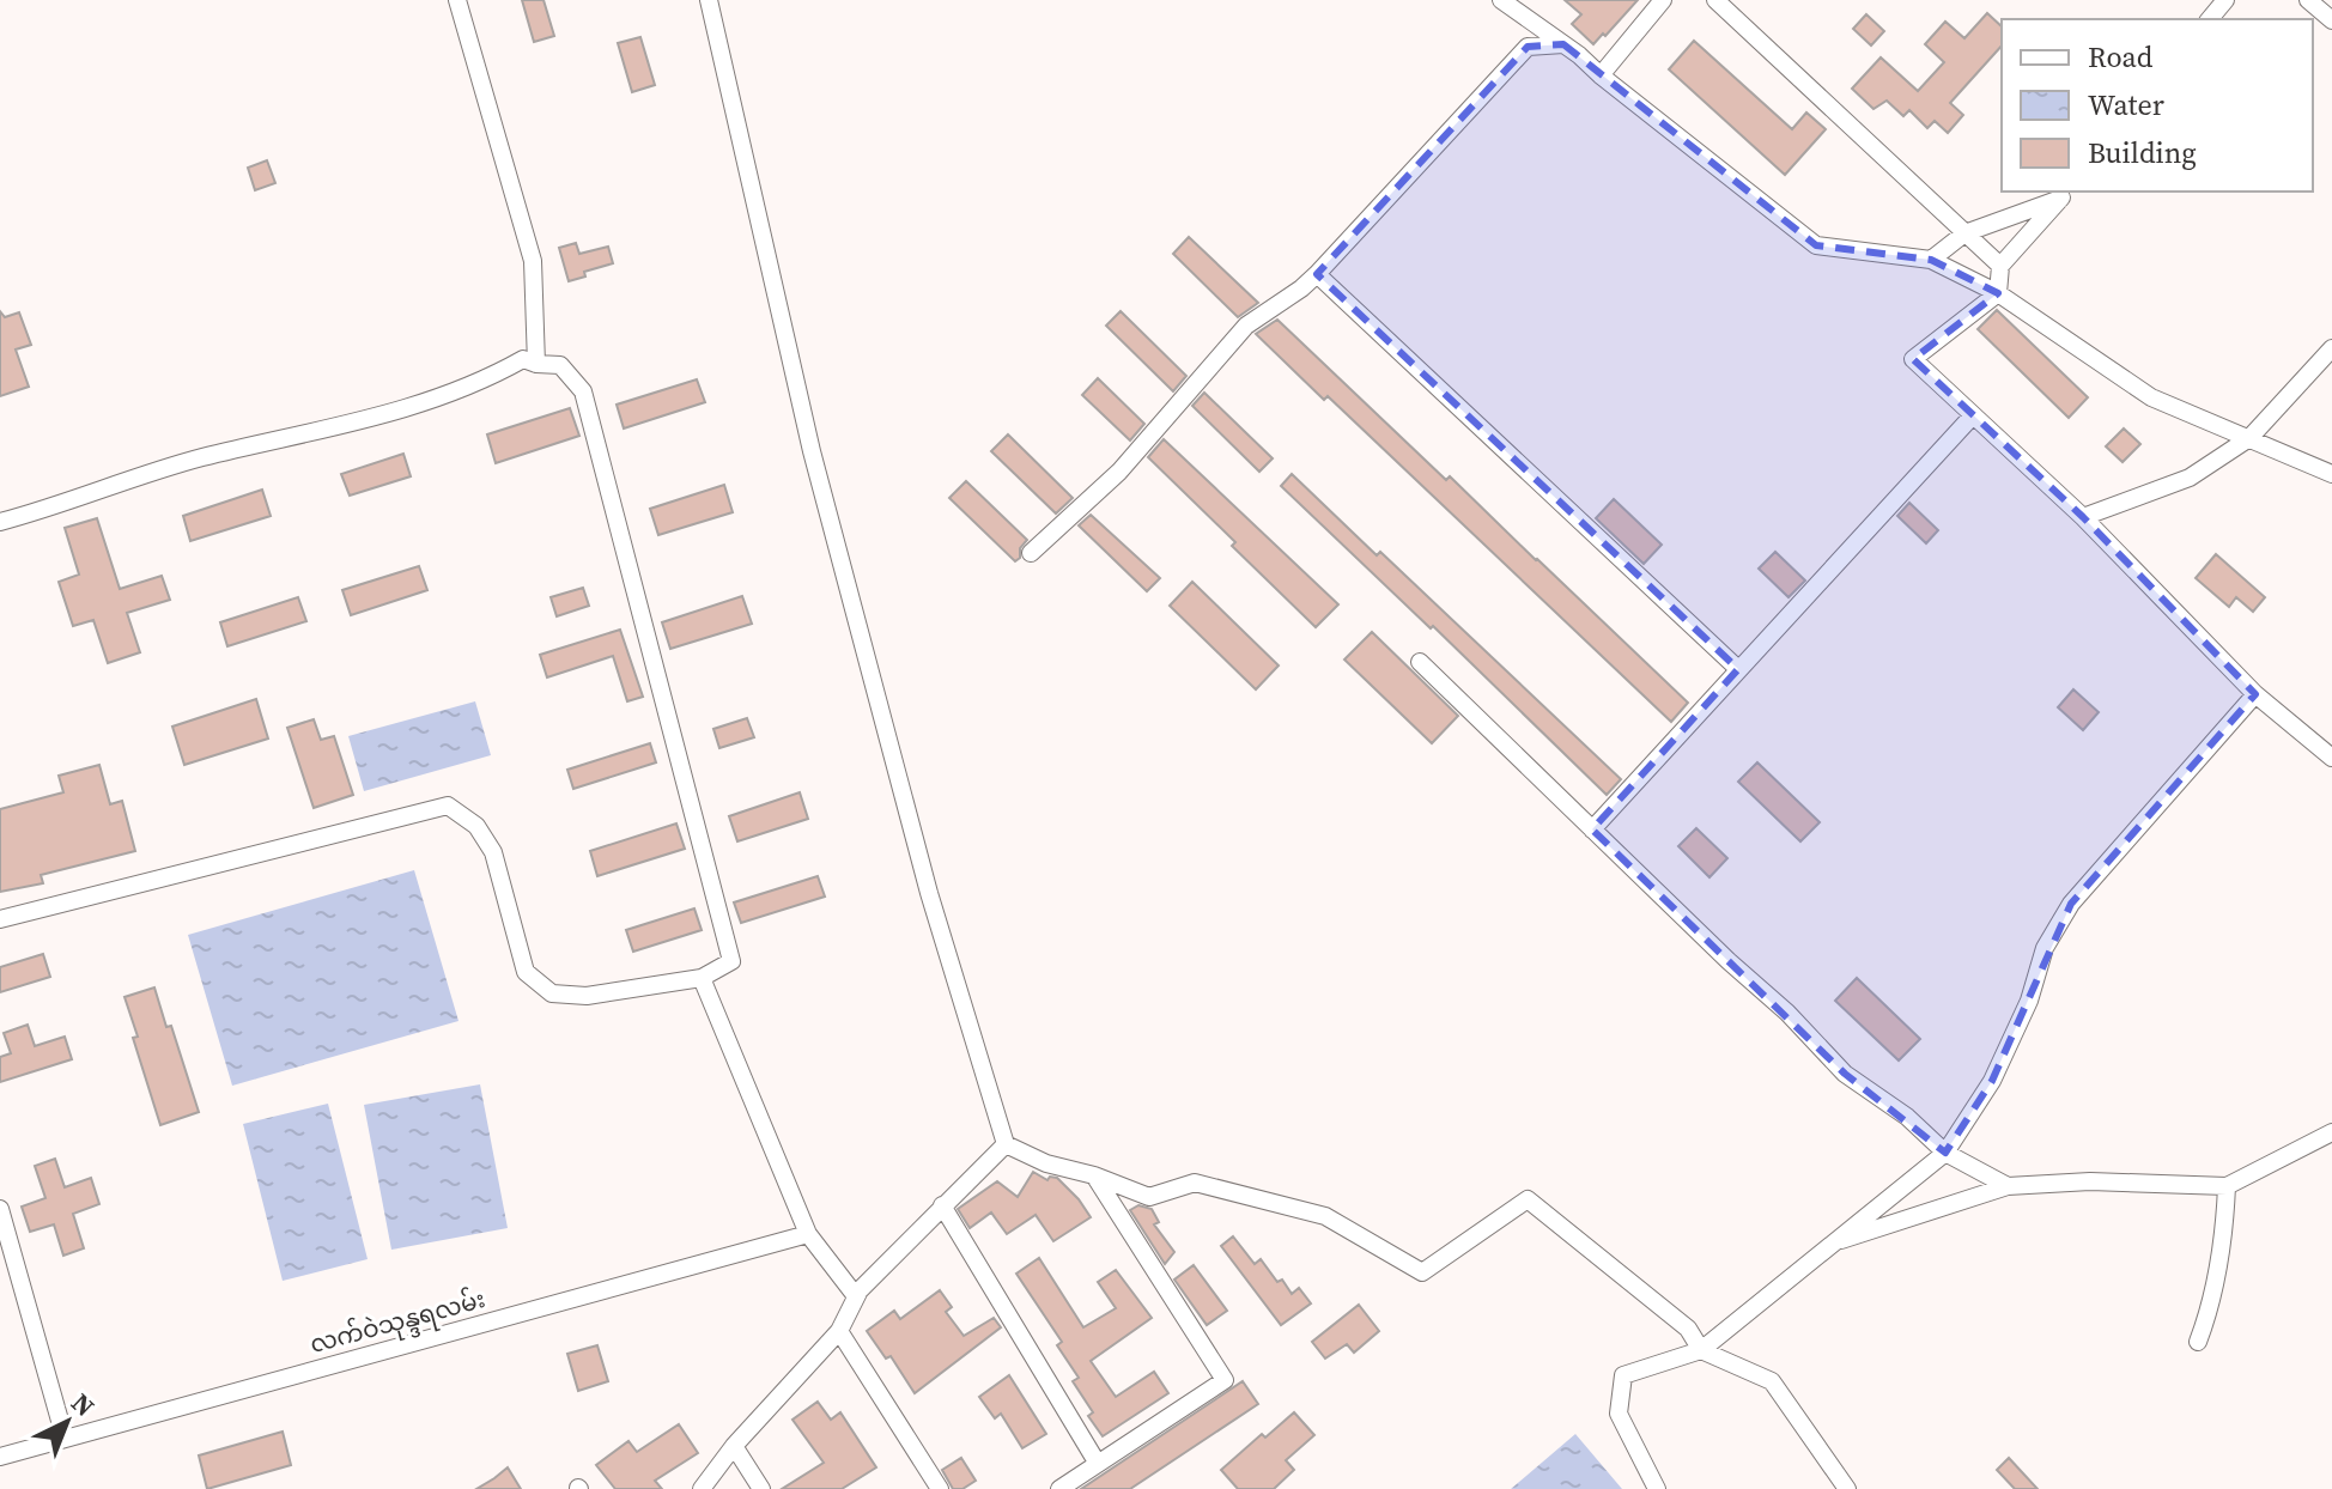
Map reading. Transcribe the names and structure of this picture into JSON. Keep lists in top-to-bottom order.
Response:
{
  "streets": {
    "street": ["လက်ဝဲသုန္ဒရလမ်း"]
  },
  "legend": ["Road", "Water", "Building"],
  "north": "top right"
}
